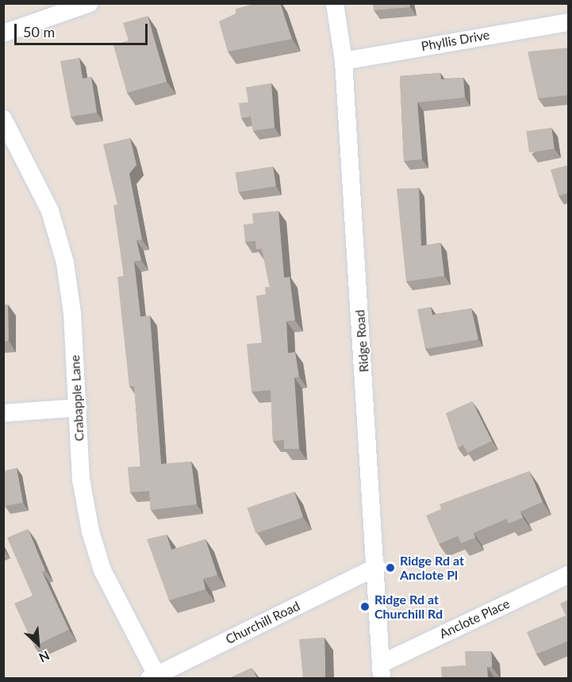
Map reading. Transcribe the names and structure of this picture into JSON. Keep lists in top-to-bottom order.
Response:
{
  "streets": {
    "street": [
      "Phyllis Drive",
      "Ridge Road",
      "Crabapple Lane",
      "Anclote Place",
      "Churchill Road"
    ]
  },
  "crossings": [
    ["Phyllis Drive", "Ridge Road"],
    ["Ridge Road", "Anclote Place"],
    ["Ridge Road", "Churchill Road"],
    ["Crabapple Lane", "Churchill Road"]
  ],
  "places": ["Ridge Rd at Anclote Pl", "Ridge Rd at Churchill Rd"],
  "scale_bar": "50 m",
  "north": "bottom right"
}
